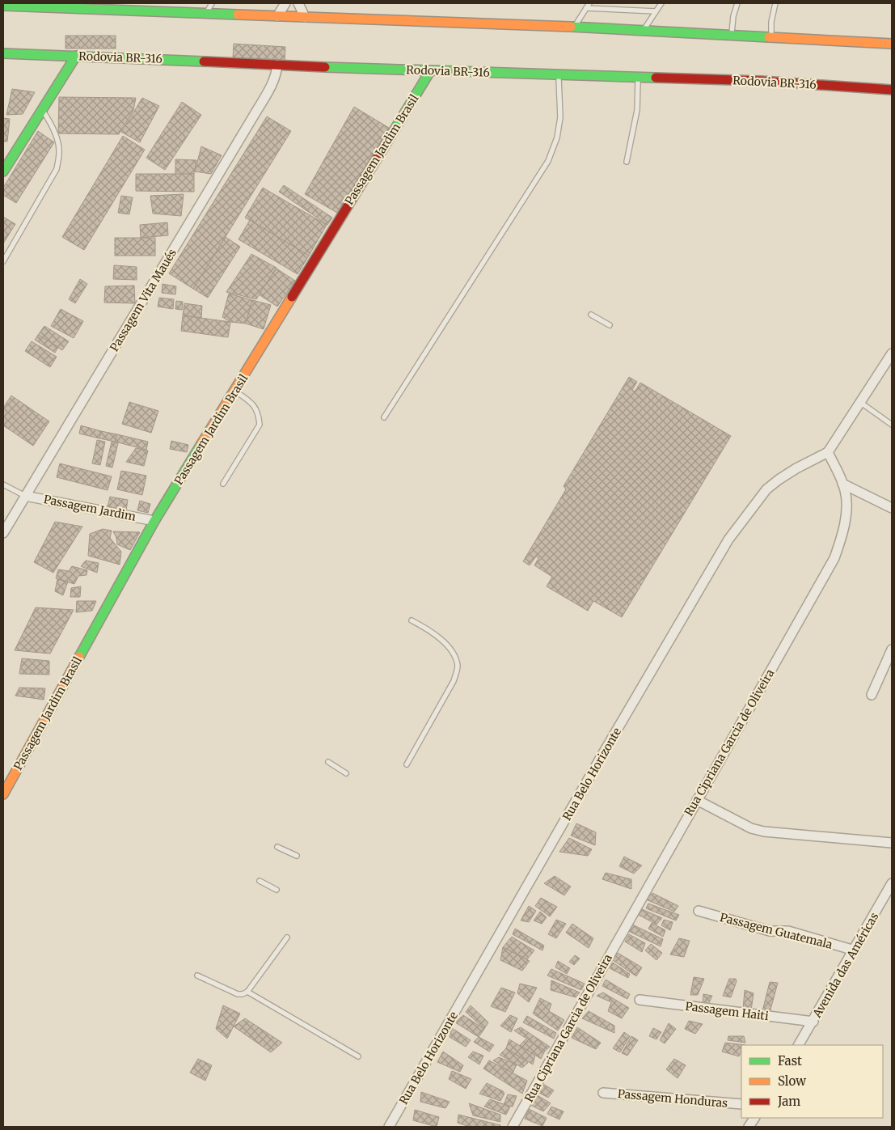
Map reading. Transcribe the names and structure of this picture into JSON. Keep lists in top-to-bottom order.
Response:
{
  "streets": {
    "main road": ["Rodovia BR-316", "Passagem Jardim Brasil"],
    "street": [
      "Passagem Vita Maués",
      "Passagem Jardim",
      "Rua Cipriana Garcia de Oliveira",
      "Rua Belo Horizonte",
      "Passagem Guatemala",
      "Avenida das Américas",
      "Passagem Haiti",
      "Passagem Honduras"
    ]
  },
  "crossings": [
    ["Rodovia BR-316", "Passagem Jardim Brasil"],
    ["Rodovia BR-316", "Passagem Vita Maués"],
    ["Passagem Jardim Brasil", "Passagem Jardim"],
    ["Passagem Vita Maués", "Passagem Jardim"],
    ["Rua Cipriana Garcia de Oliveira", "Rua Belo Horizonte"],
    ["Passagem Guatemala", "Avenida das Américas"],
    ["Avenida das Américas", "Passagem Haiti"]
  ],
  "legend": ["Fast", "Slow", "Jam"]
}
